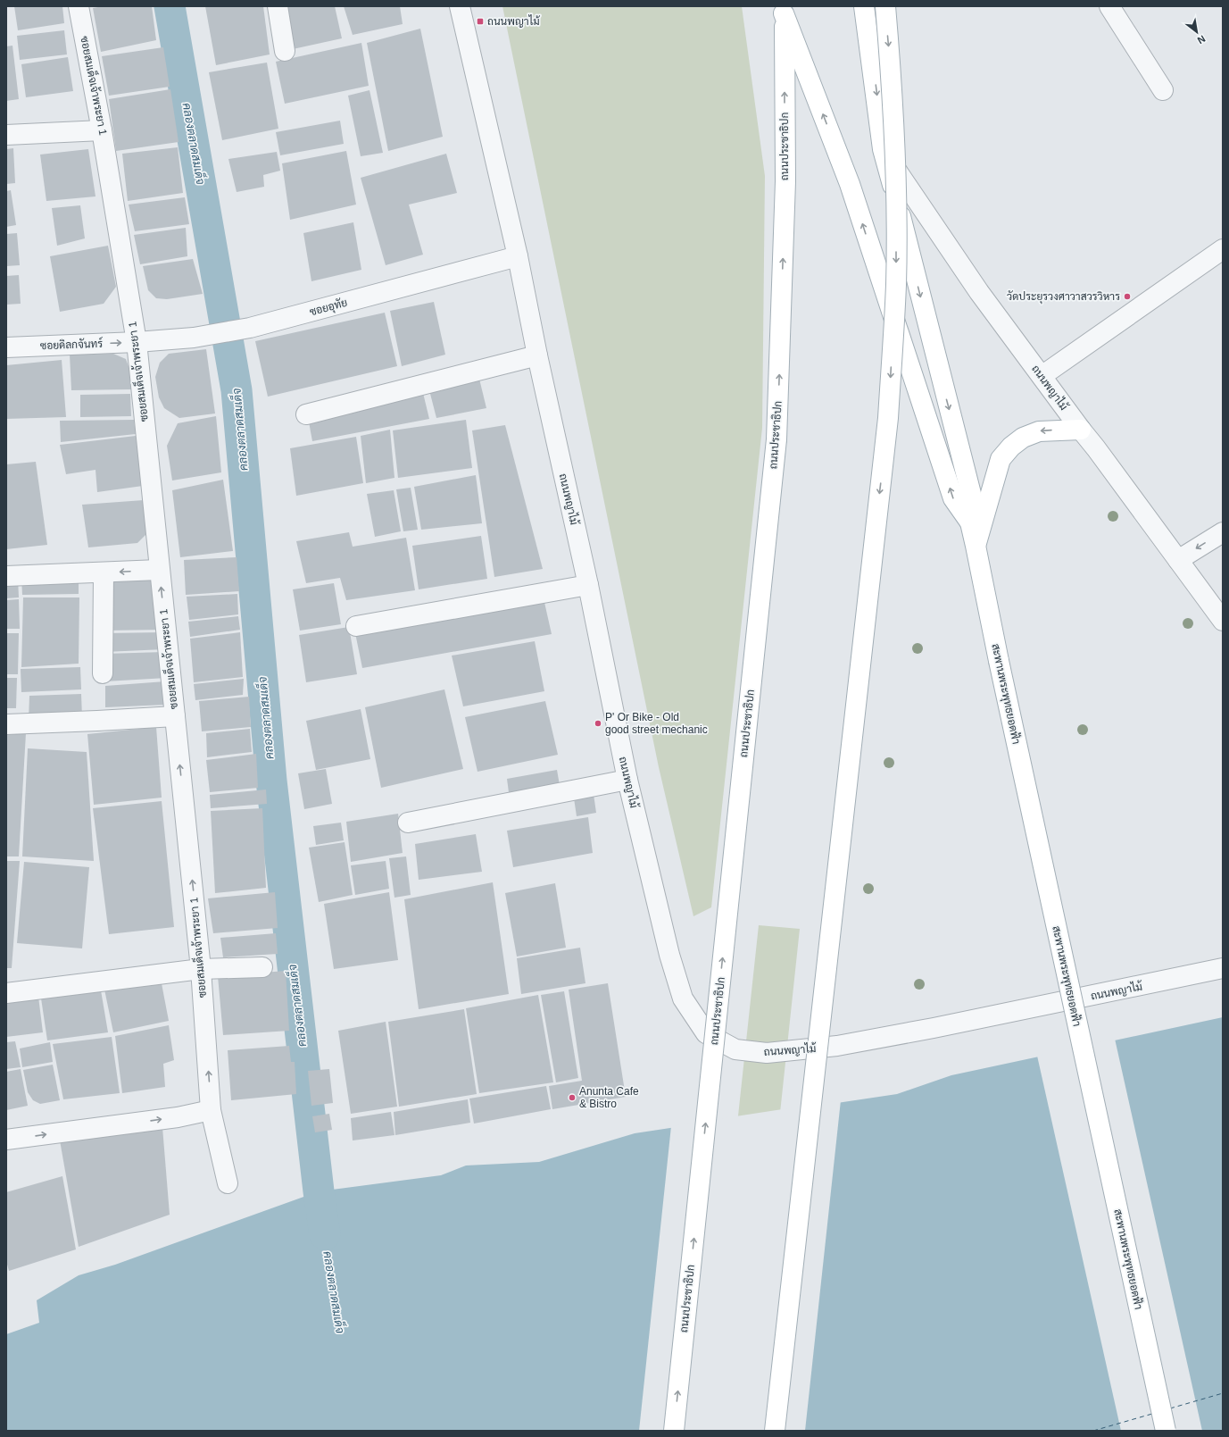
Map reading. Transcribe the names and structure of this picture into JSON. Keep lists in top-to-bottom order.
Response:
{
  "streets": {
    "main road": ["ถนนประชาธิปก", "สะพานพระพุทธยอดฟ้า"],
    "street": [
      "ซอยสมเด็จเจ้าพระยา 1",
      "ซอยอุทัย",
      "ซอยดิลกจันทร์",
      "ถนนพญาไม้"
    ]
  },
  "crossings": [
    ["ซอยสมเด็จเจ้าพระยา 1", "ซอยอุทัย"],
    ["ซอยสมเด็จเจ้าพระยา 1", "ซอยดิลกจันทร์"],
    ["ถนนประชาธิปก", "สะพานพระพุทธยอดฟ้า"],
    ["ซอยอุทัย", "ซอยดิลกจันทร์"],
    ["ซอยอุทัย", "ถนนพญาไม้"]
  ],
  "one_way": ["ซอยสมเด็จเจ้าพระยา 1", "ซอยดิลกจันทร์"],
  "water": ["คลองตลาดสมเด็จ"],
  "places": {
    "transit": ["ถนนพญาไม้"],
    "other": ["วัดประยุรวงศาวาสวรวิหาร", "P' Or Bike - Old good street mechanic", "Anunta Cafe & Bistro"]
  },
  "north": "bottom right"
}
